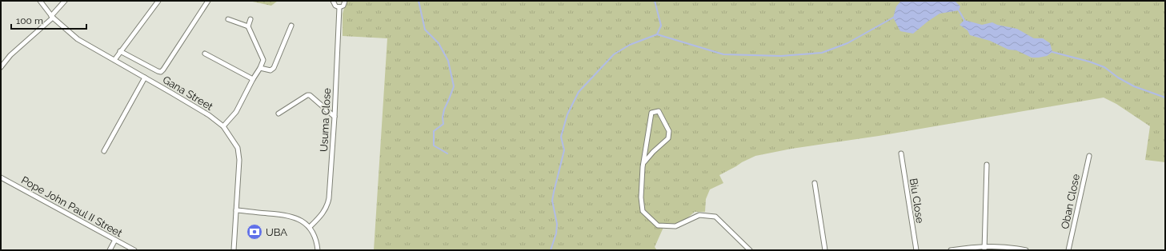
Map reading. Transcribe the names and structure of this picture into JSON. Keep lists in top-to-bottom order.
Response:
{
  "streets": {
    "street": [
      "Gana Street",
      "Usuma Close",
      "Biu Close",
      "Oban Close",
      "Pope John Paul II Street"
    ]
  },
  "places": {
    "bank": ["UBA"]
  },
  "scale_bar": "100 m"
}
